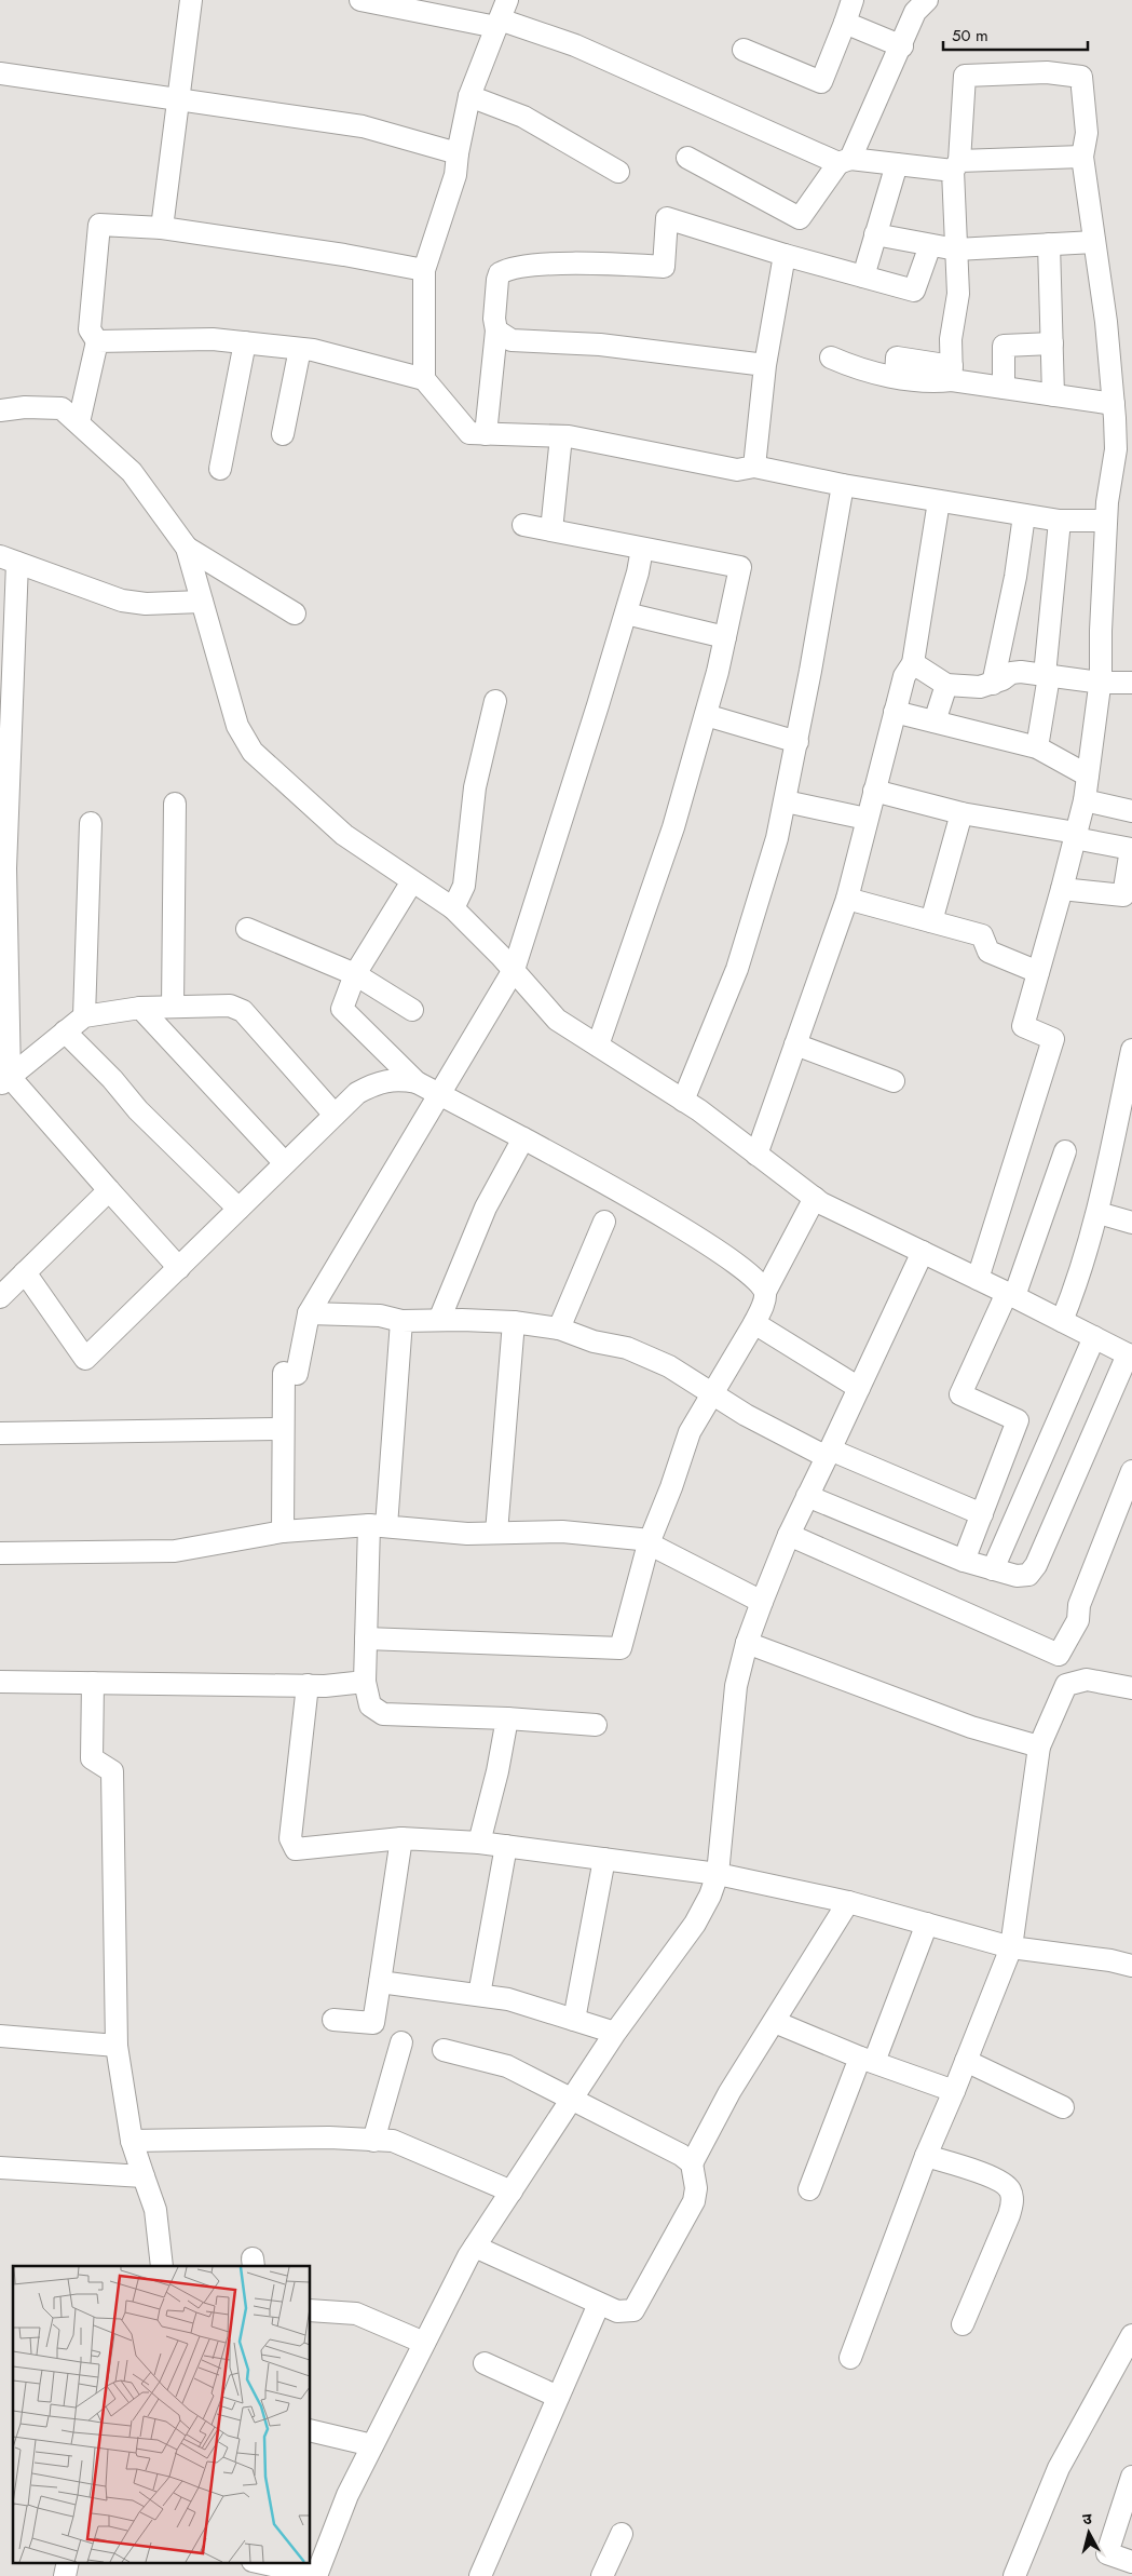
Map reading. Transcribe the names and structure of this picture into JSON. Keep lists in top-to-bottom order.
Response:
{
  "scale_bar": "50 m",
  "north": "top"
}
